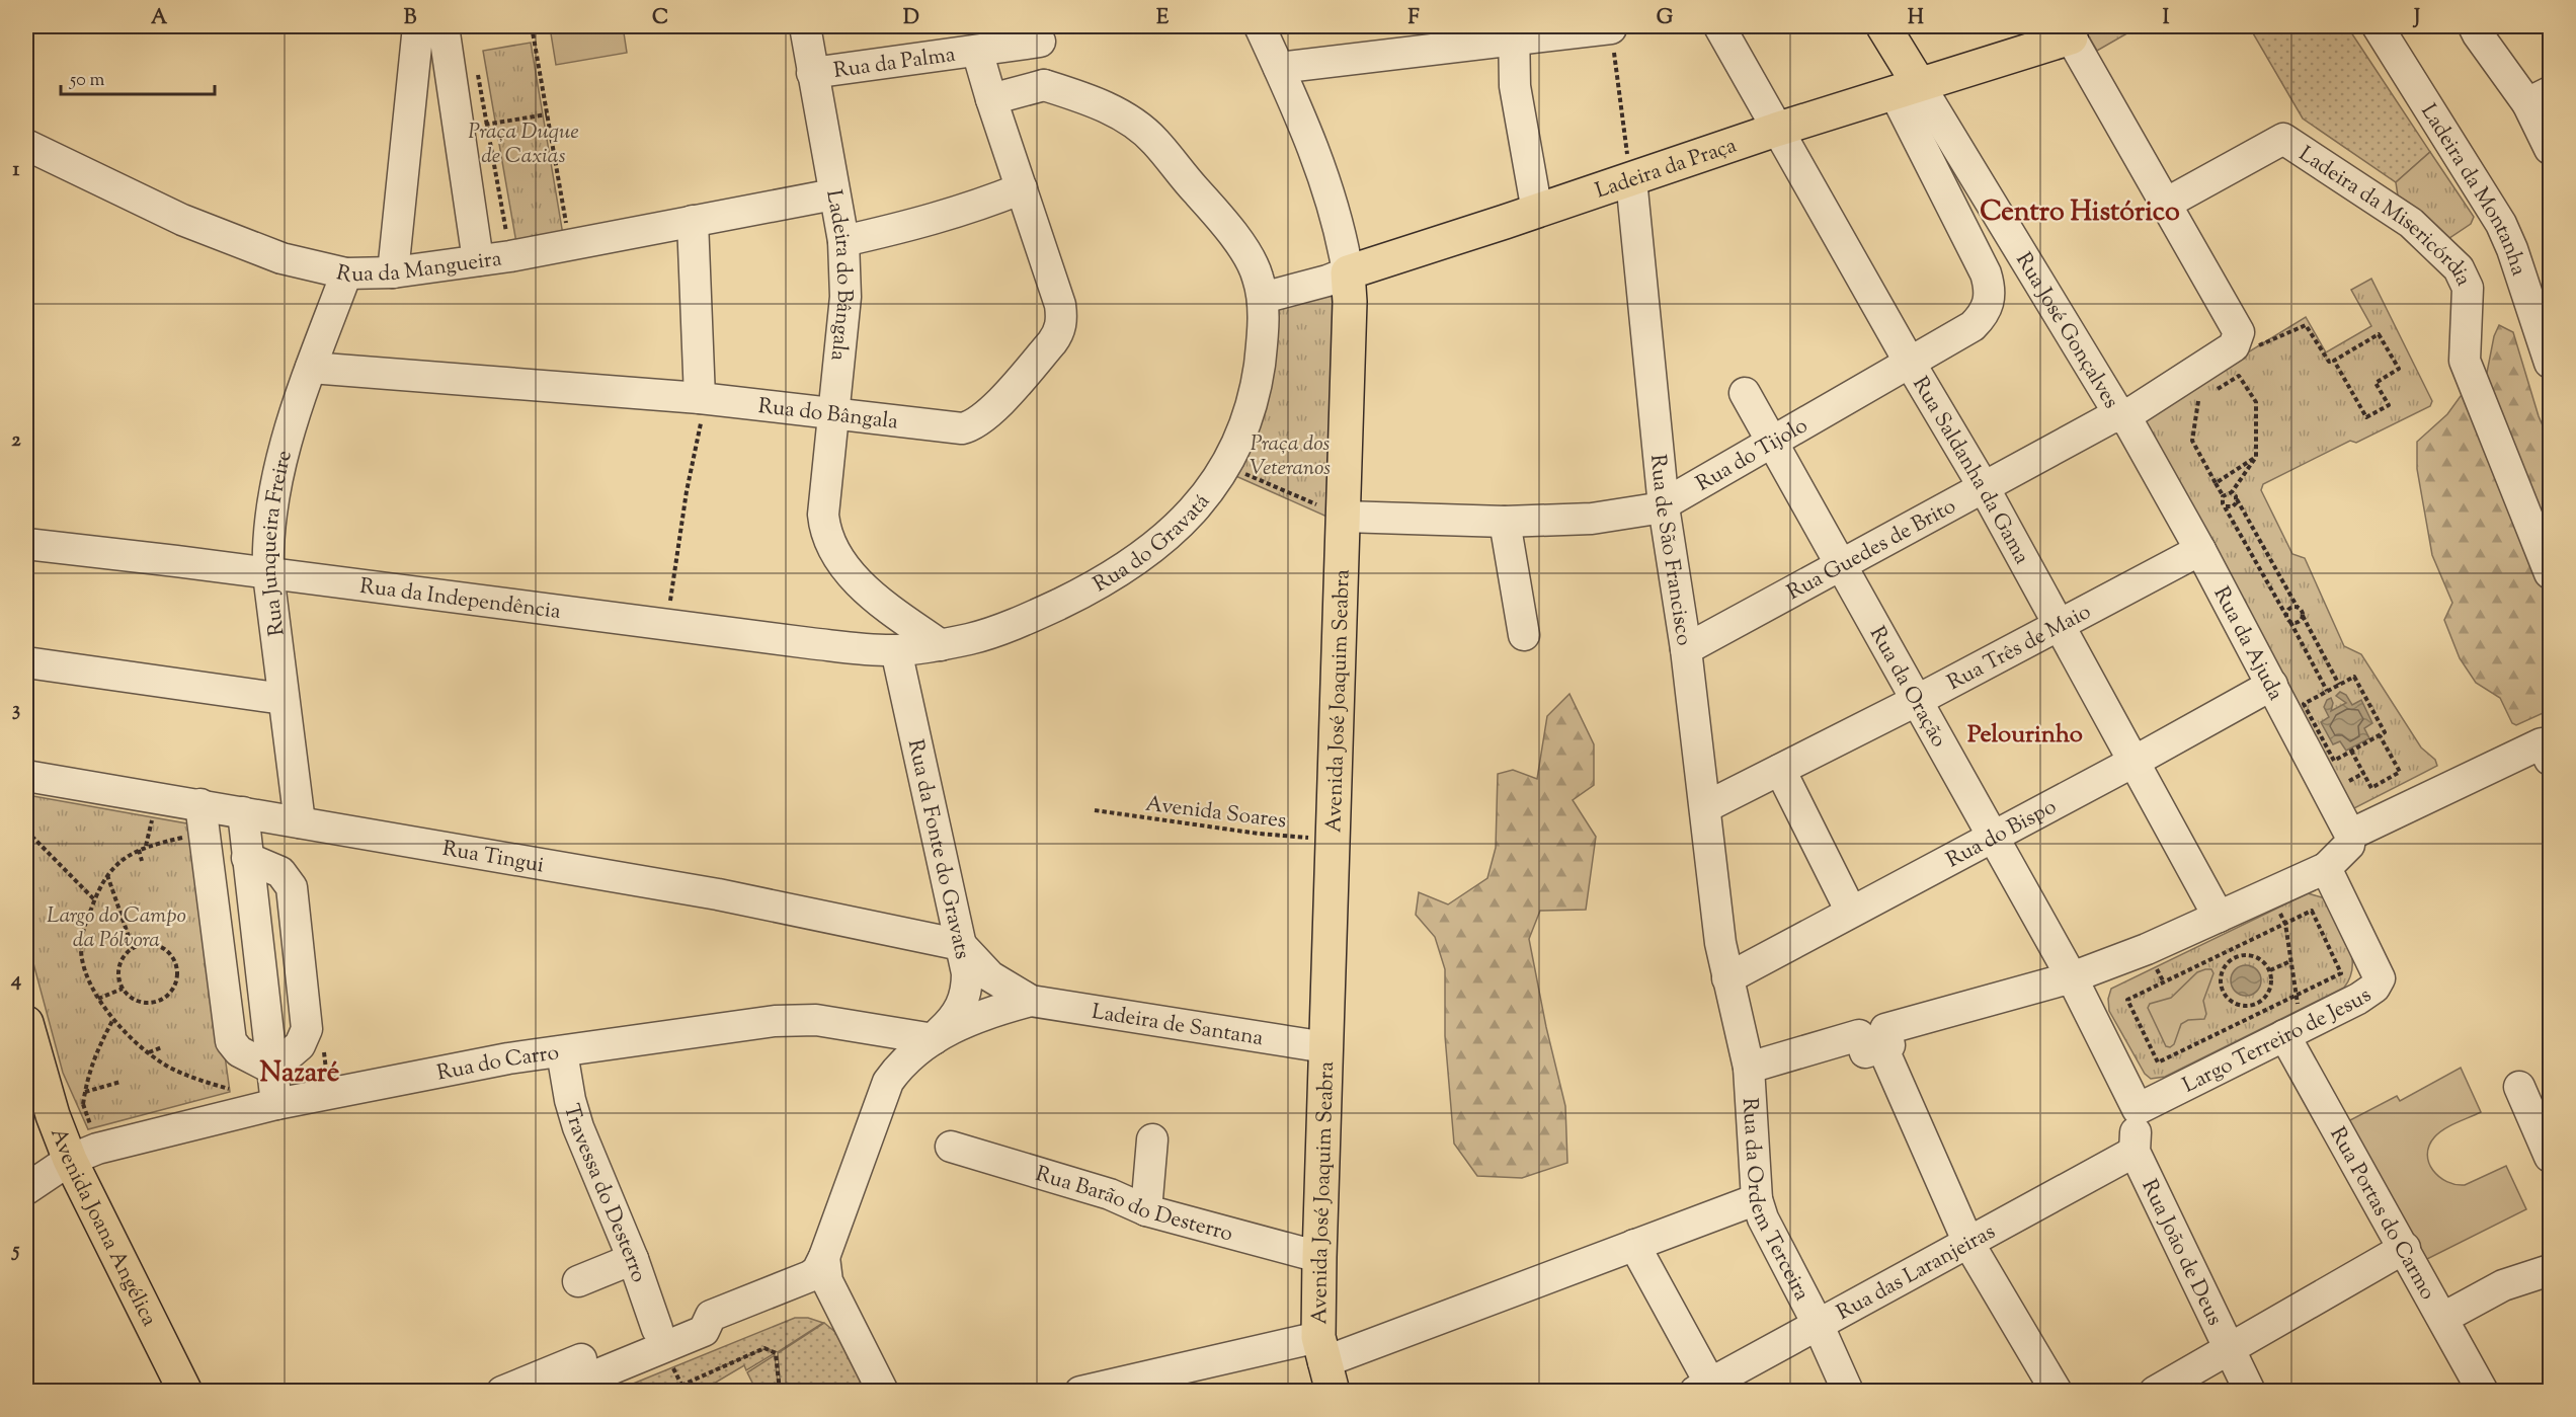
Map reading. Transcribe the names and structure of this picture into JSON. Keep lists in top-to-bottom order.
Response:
{
  "streets": {
    "main road": ["Ladeira da Praça", "Avenida José Joaquim Seabra", "Avenida Joana Angélica"],
    "street": [
      "Rua da Palma",
      "Ladeira da Montanha",
      "Ladeira da Misericórdia",
      "Rua da Mangueira",
      "Ladeira do Bângala",
      "Rua José Gonçalves",
      "Rua do Bângala",
      "Rua do Tijolo",
      "Rua Saldanha da Gama",
      "Rua do Gravatá",
      "Rua Junqueira Freire",
      "Rua Guedes de Brito",
      "Rua de São Francisco",
      "Rua da Independência",
      "Rua da Ajuda",
      "Rua Três de Maio",
      "Rua da Oração",
      "Rua do Bispo",
      "Rua da Fonte do Gravats",
      "Rua Tingui",
      "Ladeira de Santana",
      "Largo Terreiro de Jesus",
      "Rua do Carro",
      "Travessa do Desterro",
      "Rua da Ordem Terceira",
      "Rua Barão do Desterro",
      "Rua Portas do Carmo",
      "Rua João de Deus",
      "Rua das Laranjeiras"
    ],
    "path": ["Avenida Soares"]
  },
  "crossings": [
    ["Rua da Palma", "Ladeira do Bângala"],
    ["Rua da Palma", "Rua do Bângala"],
    ["Ladeira da Praça", "Rua José Gonçalves"],
    ["Ladeira da Praça", "Rua do Tijolo"],
    ["Ladeira da Praça", "Rua Saldanha da Gama"],
    ["Ladeira da Praça", "Rua do Gravatá"],
    ["Ladeira da Praça", "Rua de São Francisco"],
    ["Ladeira da Praça", "Avenida José Joaquim Seabra"],
    ["Rua da Mangueira", "Ladeira do Bângala"],
    ["Rua da Mangueira", "Rua Junqueira Freire"],
    ["Ladeira do Bângala", "Rua do Bângala"],
    ["Ladeira do Bângala", "Rua do Gravatá"],
    ["Rua José Gonçalves", "Rua do Tijolo"],
    ["Rua José Gonçalves", "Rua Guedes de Brito"],
    ["Rua José Gonçalves", "Rua da Ajuda"],
    ["Rua do Bângala", "Rua Junqueira Freire"],
    ["Rua do Tijolo", "Rua Saldanha da Gama"],
    ["Rua do Tijolo", "Rua de São Francisco"],
    ["Rua do Tijolo", "Rua da Oração"],
    ["Rua do Tijolo", "Avenida José Joaquim Seabra"],
    ["Rua Saldanha da Gama", "Rua Guedes de Brito"],
    ["Rua Saldanha da Gama", "Rua Três de Maio"],
    ["Rua Saldanha da Gama", "Rua do Bispo"],
    ["Rua do Gravatá", "Rua da Independência"],
    ["Rua do Gravatá", "Rua da Fonte do Gravats"],
    ["Rua Junqueira Freire", "Rua da Independência"],
    ["Rua Junqueira Freire", "Rua Tingui"],
    ["Rua Guedes de Brito", "Rua de São Francisco"],
    ["Rua Guedes de Brito", "Rua da Ajuda"],
    ["Rua Guedes de Brito", "Rua da Oração"],
    ["Rua de São Francisco", "Rua Três de Maio"],
    ["Rua de São Francisco", "Rua do Bispo"],
    ["Rua de São Francisco", "Rua da Ordem Terceira"],
    ["Rua da Independência", "Rua da Fonte do Gravats"],
    ["Rua da Ajuda", "Rua Três de Maio"],
    ["Rua da Ajuda", "Rua do Bispo"],
    ["Rua Três de Maio", "Rua da Oração"],
    ["Rua da Oração", "Rua do Bispo"],
    ["Avenida José Joaquim Seabra", "Avenida Soares"],
    ["Avenida José Joaquim Seabra", "Ladeira de Santana"],
    ["Avenida José Joaquim Seabra", "Rua Barão do Desterro"],
    ["Rua da Fonte do Gravats", "Rua Tingui"],
    ["Rua da Fonte do Gravats", "Ladeira de Santana"],
    ["Rua da Fonte do Gravats", "Rua do Carro"],
    ["Rua Tingui", "Ladeira de Santana"],
    ["Ladeira de Santana", "Rua do Carro"],
    ["Largo Terreiro de Jesus", "Rua Portas do Carmo"],
    ["Rua do Carro", "Travessa do Desterro"],
    ["Rua do Carro", "Avenida Joana Angélica"],
    ["Rua da Ordem Terceira", "Rua das Laranjeiras"],
    ["Rua João de Deus", "Rua das Laranjeiras"]
  ],
  "districts": ["Centro Histórico", "Pelourinho", "Nazaré"],
  "parks": ["Praça Duque de Caxias", "Praça dos Veteranos", "Largo do Campo da Pólvora"],
  "scale_bar": "50 m",
  "grid": {
    "columns": [
      "A",
      "B",
      "C",
      "D",
      "E",
      "F",
      "G",
      "H",
      "I",
      "J"
    ],
    "rows": [
      "1",
      "2",
      "3",
      "4",
      "5"
    ]
  }
}
